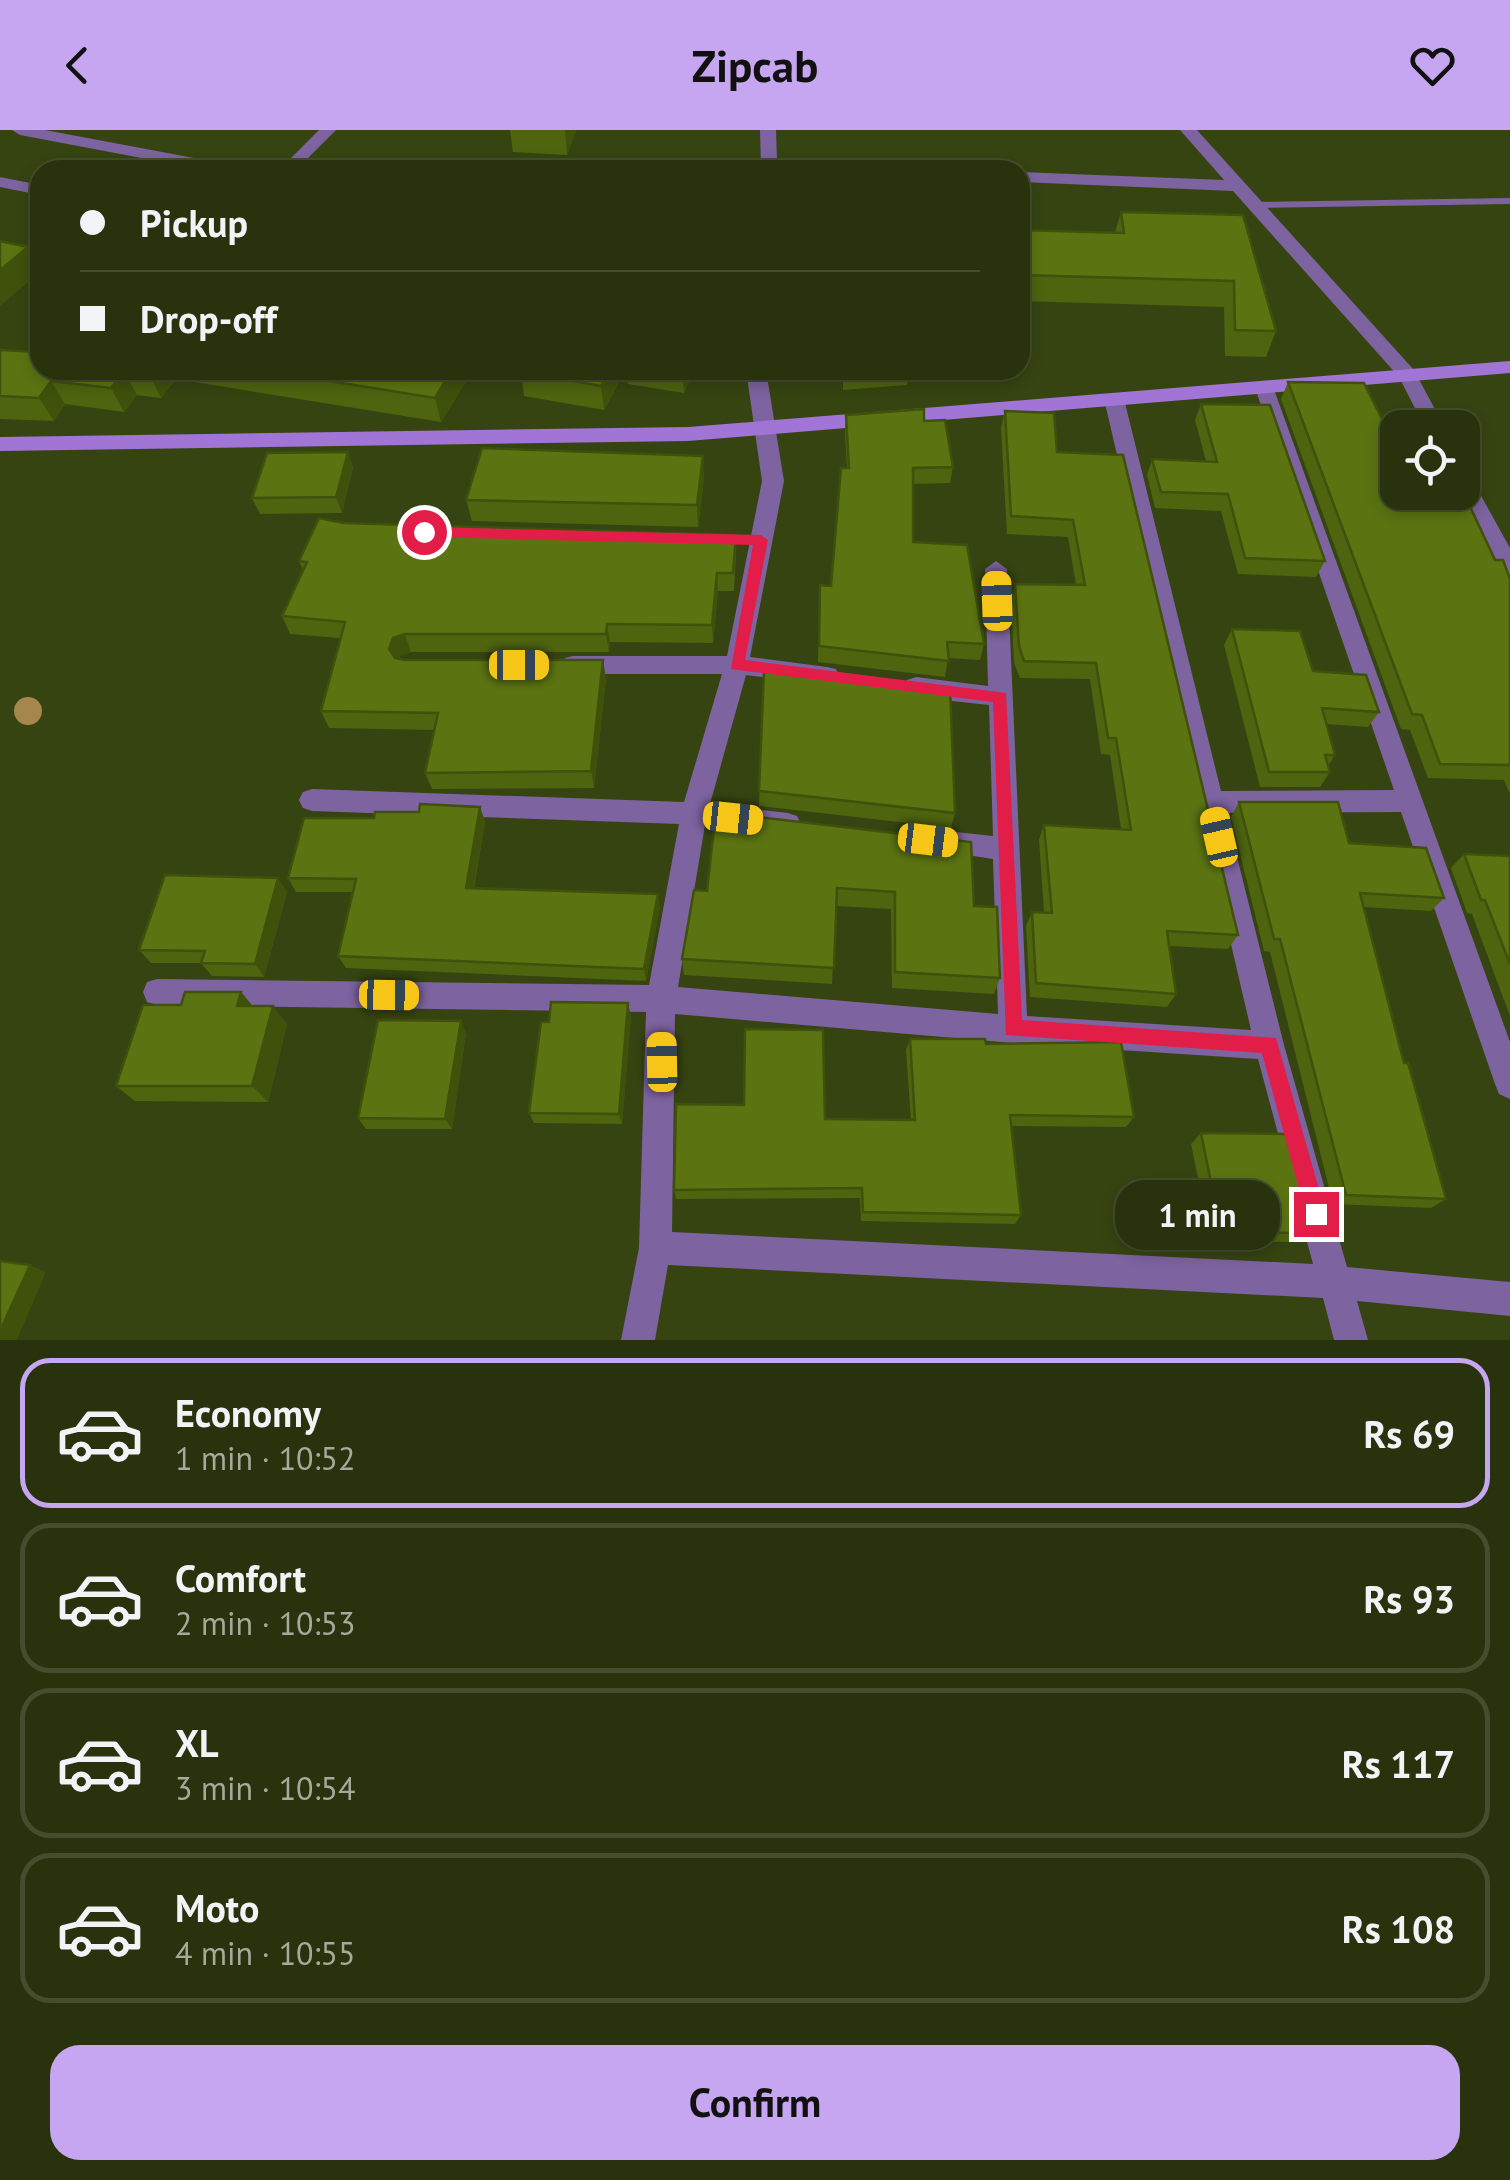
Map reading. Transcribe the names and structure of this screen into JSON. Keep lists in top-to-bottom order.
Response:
{
  "page": {
    "header": "Zipcab",
    "banner": ["Pickup", "Drop-off"],
    "bubble": "1 min",
    "list": [
      {
        "name": "Economy",
        "note": "1 min · 10:52",
        "value": "Rs 69"
      },
      {
        "name": "Comfort",
        "note": "2 min · 10:53",
        "value": "Rs 93"
      },
      {
        "name": "XL",
        "note": "3 min · 10:54",
        "value": "Rs 117"
      },
      {
        "name": "Moto",
        "note": "4 min · 10:55",
        "value": "Rs 108"
      }
    ],
    "buttons": "Confirm"
  }
}
